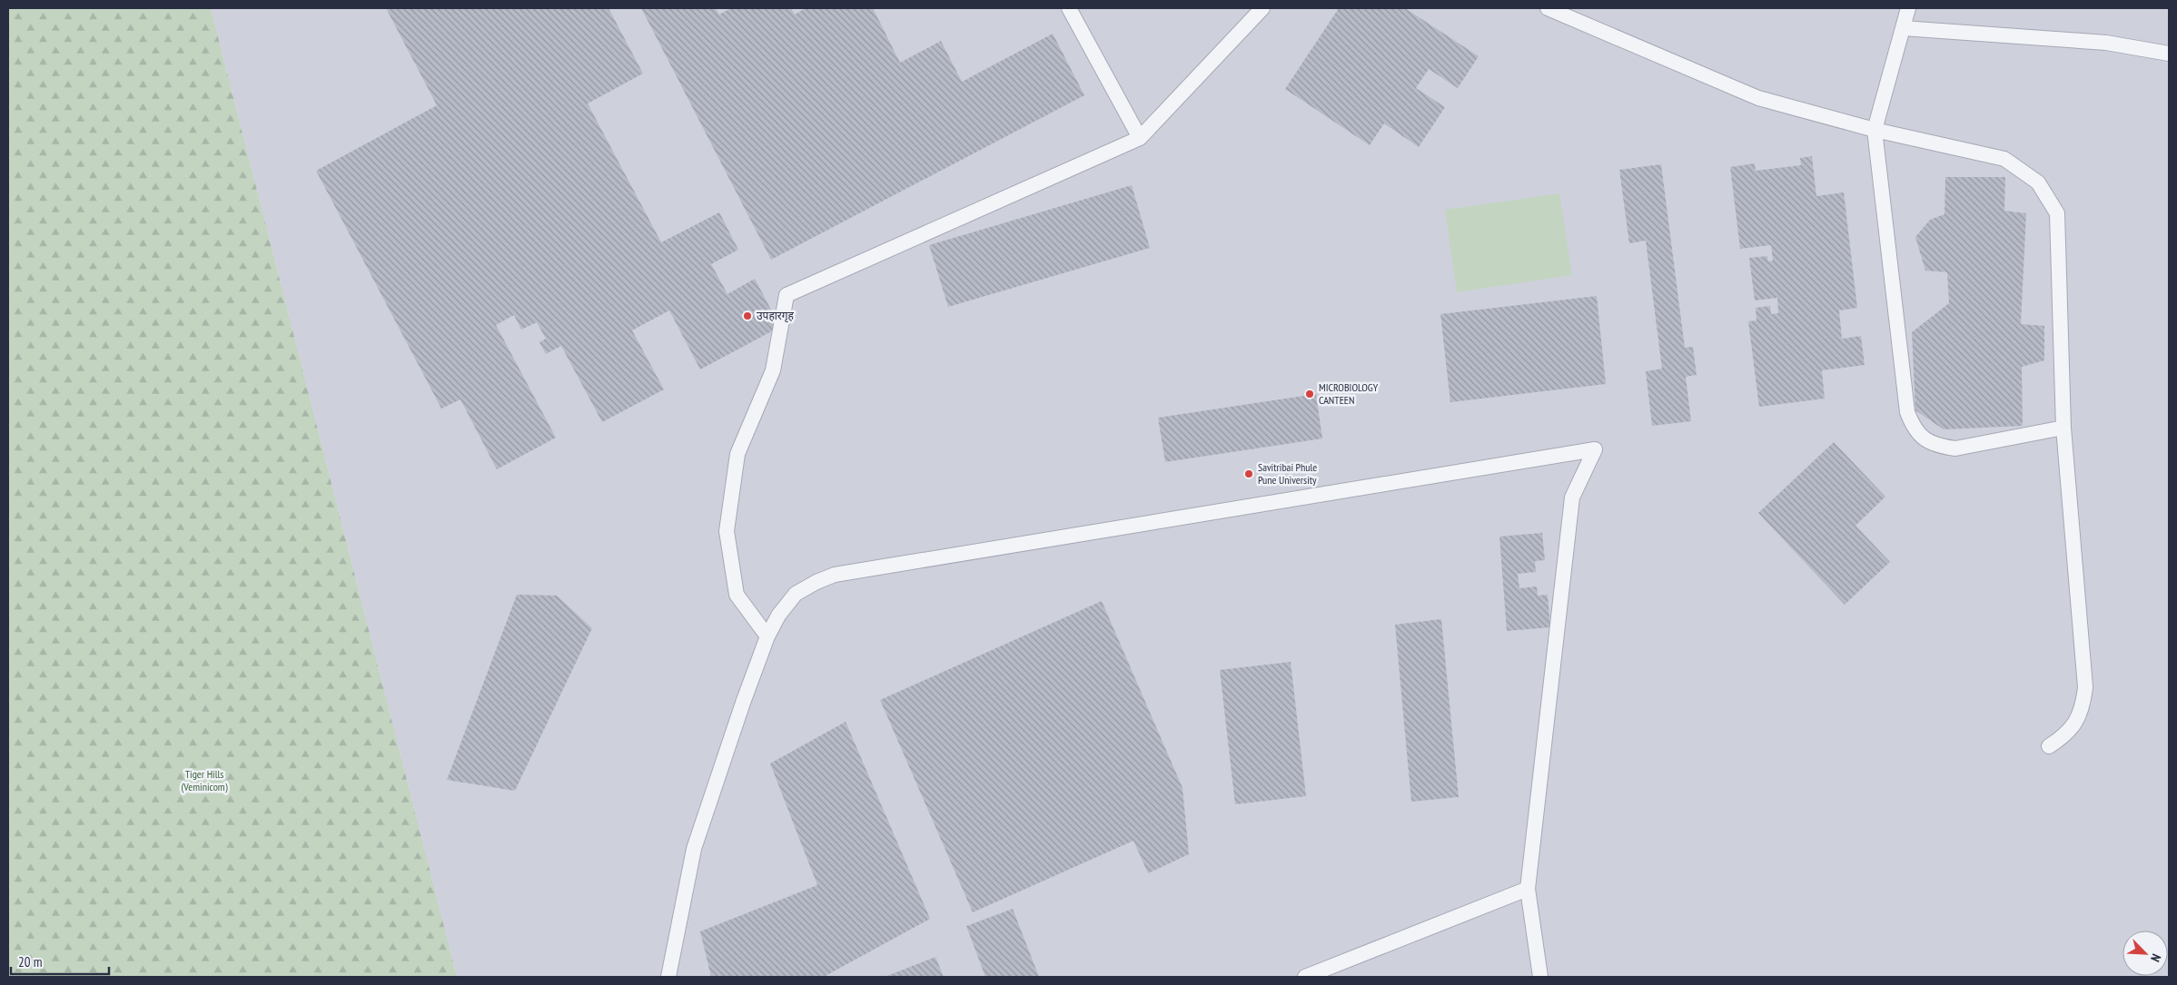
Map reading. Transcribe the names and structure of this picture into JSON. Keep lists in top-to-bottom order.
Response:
{
  "parks": ["Tiger Hills (Veminicom)"],
  "places": ["उपहारगृह", "MICROBIOLOGY CANTEEN", "Savitribai Phule Pune University"],
  "scale_bar": "20 m",
  "north": "bottom right"
}
